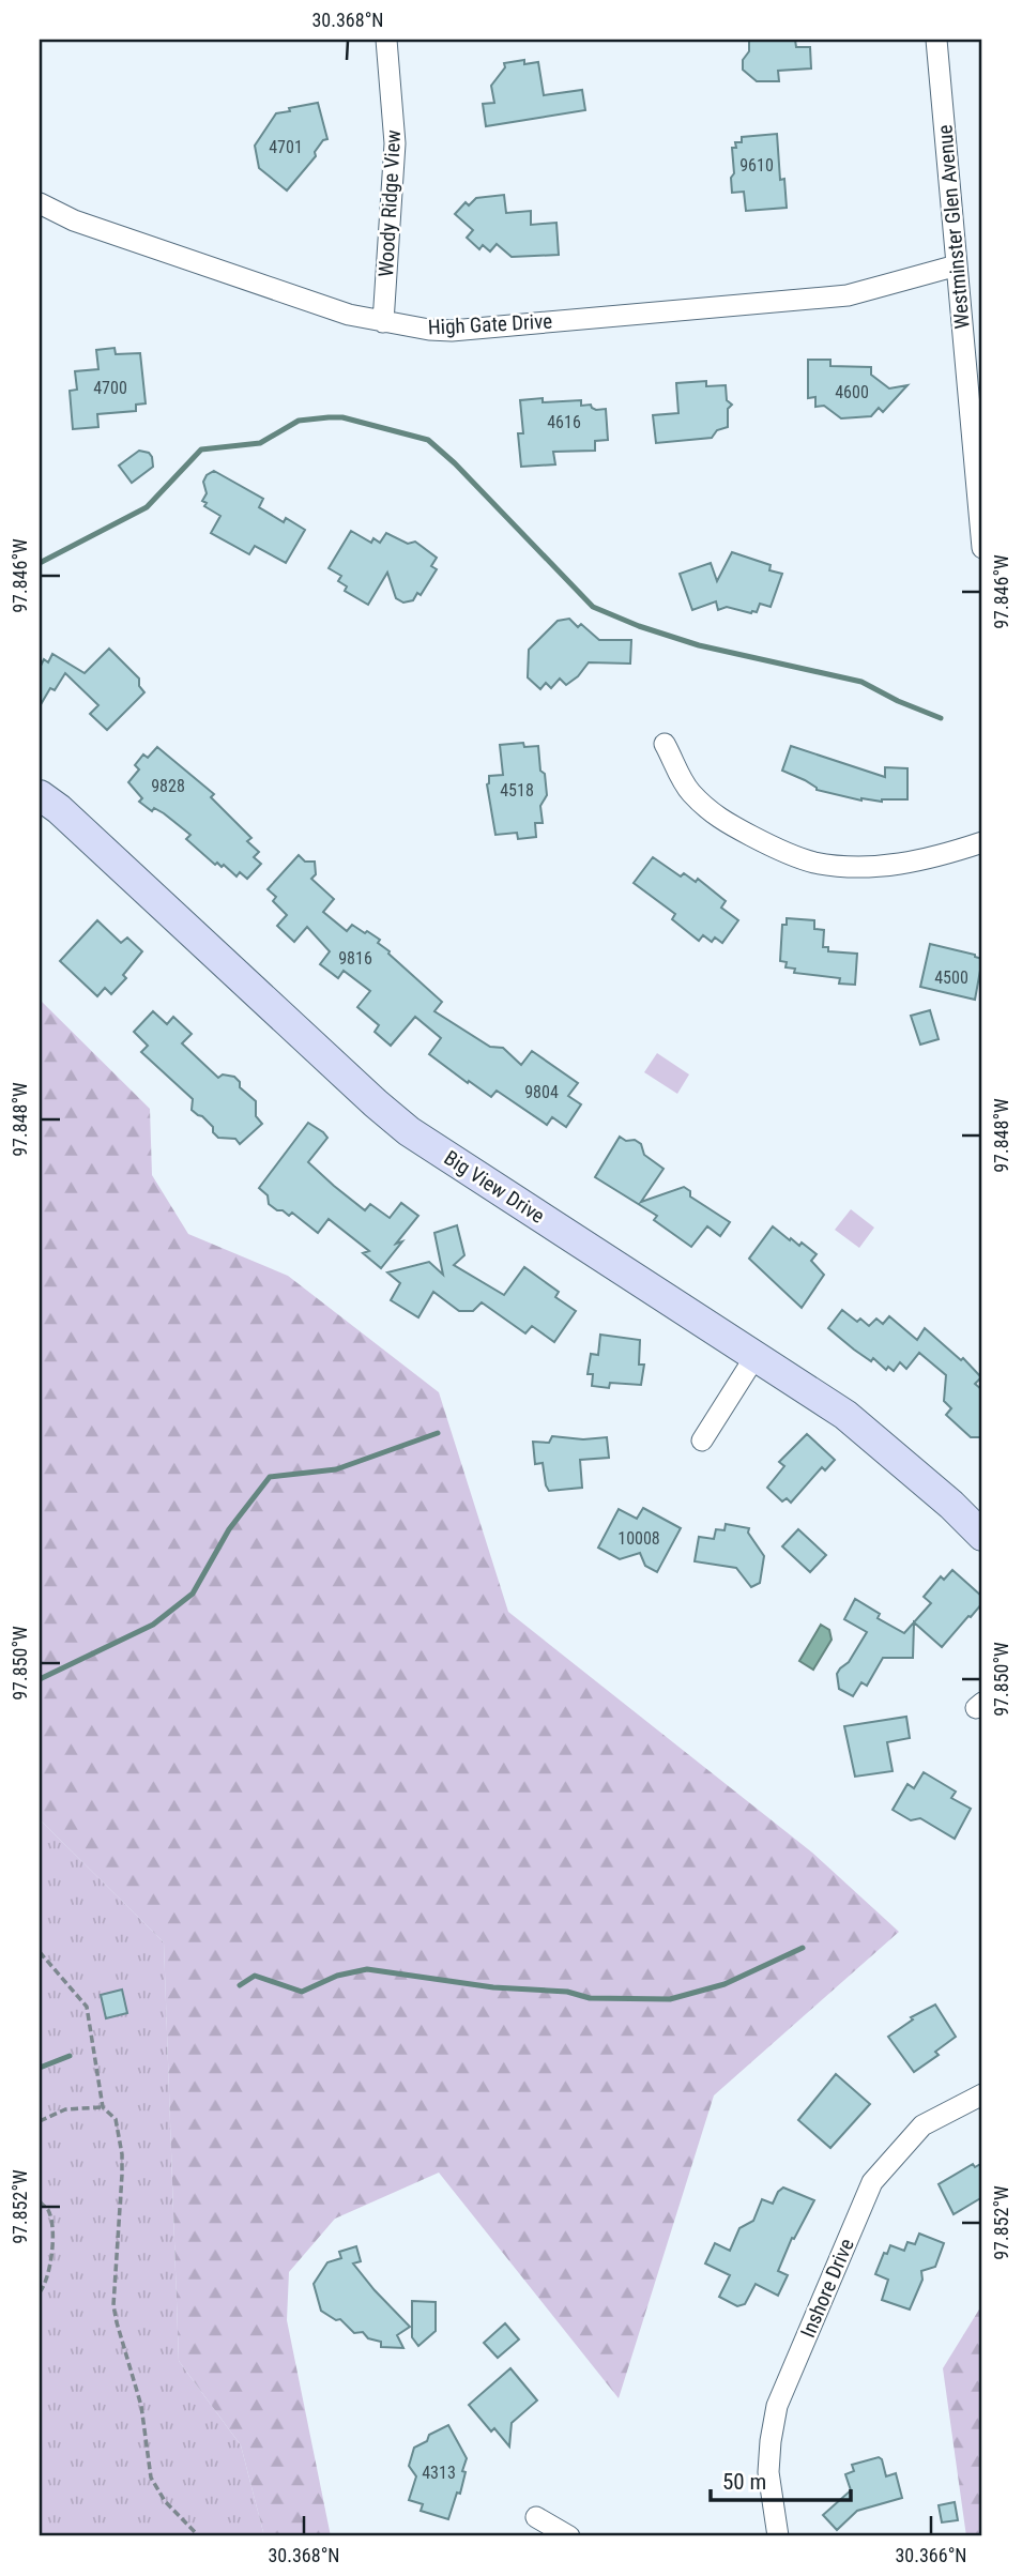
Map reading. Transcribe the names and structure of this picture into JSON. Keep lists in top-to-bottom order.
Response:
{
  "streets": {
    "street": [
      "Woody Ridge View",
      "Westminster Glen Avenue",
      "High Gate Drive",
      "Big View Drive",
      "Inshore Drive"
    ]
  },
  "crossings": [
    ["Woody Ridge View", "High Gate Drive"],
    ["Westminster Glen Avenue", "High Gate Drive"]
  ],
  "house_numbers": [
    "4701",
    "9610",
    "4700",
    "4600",
    "4616",
    "9828",
    "4518",
    "9816",
    "4500",
    "9804",
    "10008",
    "4313"
  ],
  "scale_bar": "50 m",
  "coordinates": [
    "30.368°N",
    "97.846°W",
    "97.848°W",
    "97.850°W",
    "97.852°W",
    "30.366°N"
  ]
}
